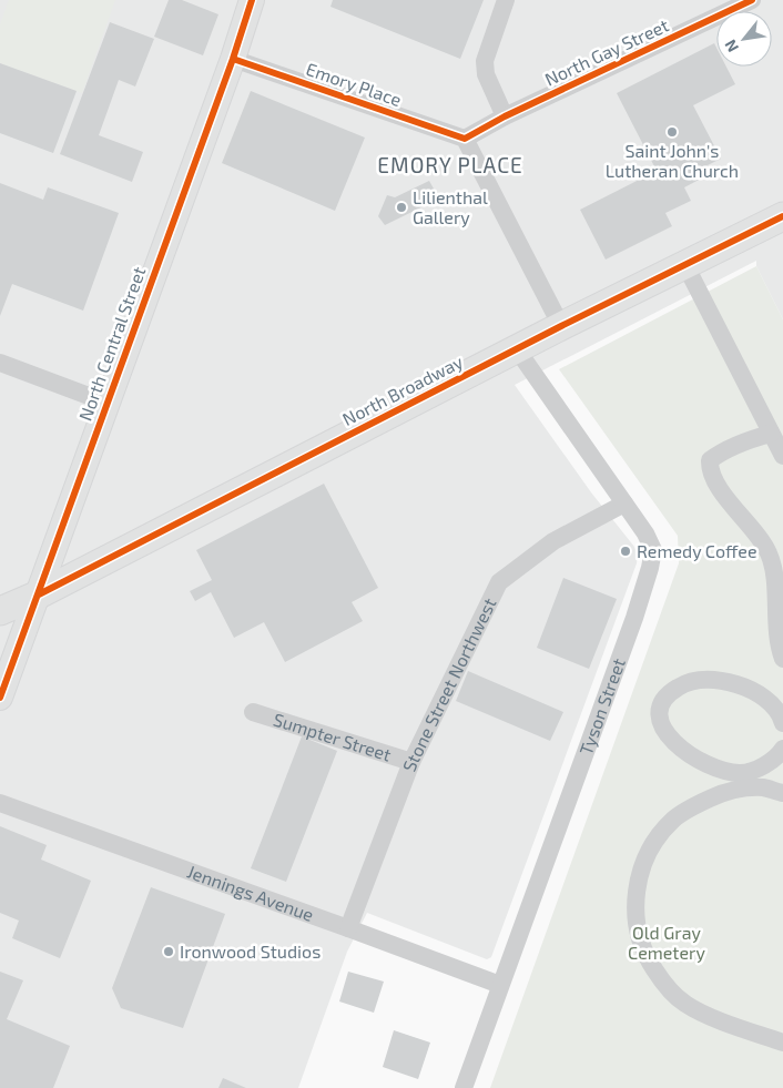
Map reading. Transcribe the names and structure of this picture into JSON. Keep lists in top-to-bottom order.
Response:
{
  "streets": {
    "main road": ["North Central Street", "North Broadway"],
    "street": [
      "North Gay Street",
      "Emory Place",
      "Stone Street Northwest",
      "Tyson Street",
      "Sumpter Street",
      "Jennings Avenue"
    ]
  },
  "crossings": [
    ["North Gay Street", "Emory Place"],
    ["Emory Place", "North Central Street"],
    ["North Central Street", "North Broadway"],
    ["North Broadway", "Tyson Street"],
    ["Stone Street Northwest", "Tyson Street"],
    ["Stone Street Northwest", "Sumpter Street"],
    ["Stone Street Northwest", "Jennings Avenue"],
    ["Tyson Street", "Jennings Avenue"]
  ],
  "districts": ["EMORY PLACE"],
  "parks": ["Old Gray Cemetery"],
  "places": [
    "Saint John's Lutheran Church",
    "Lilienthal Gallery",
    "Remedy Coffee",
    "Ironwood Studios"
  ],
  "north": "bottom left"
}
